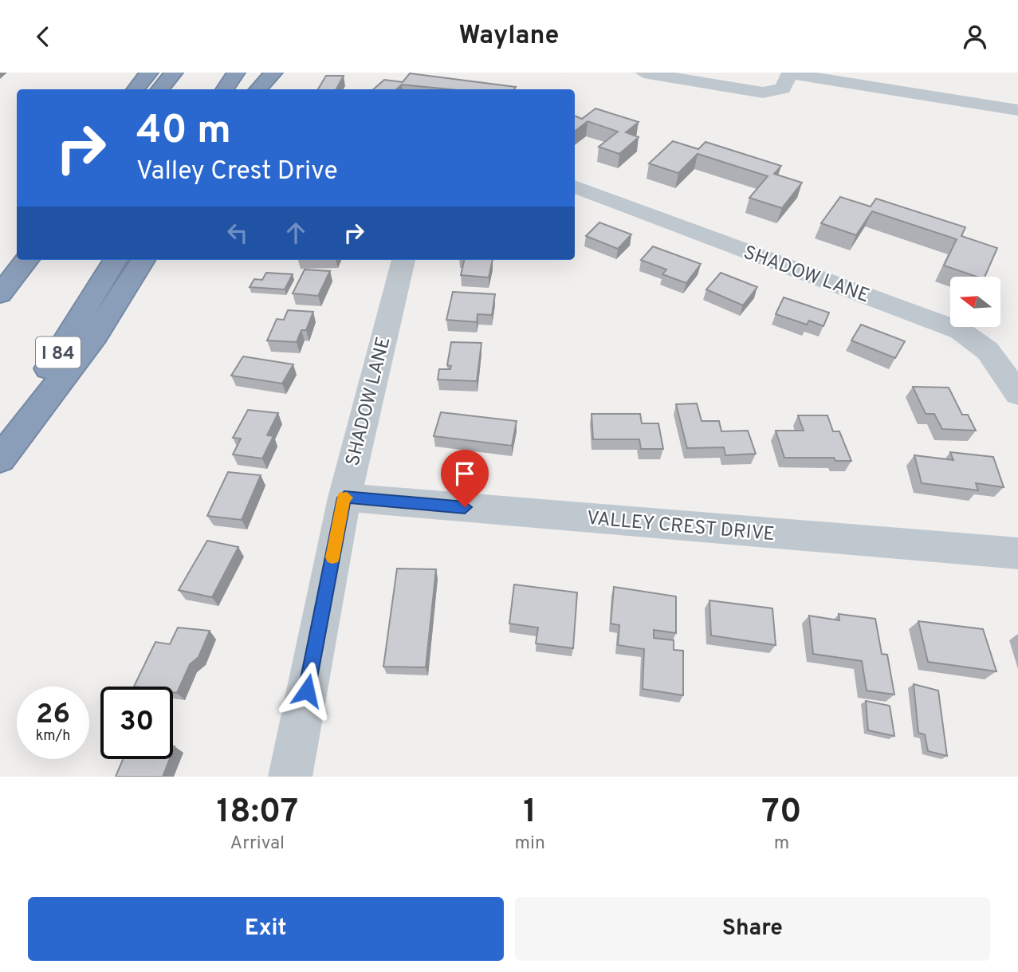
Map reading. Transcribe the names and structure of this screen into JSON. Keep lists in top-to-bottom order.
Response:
{
  "streets": {
    "highway": ["I 84"],
    "street": ["SHADOW LANE", "VALLEY CREST DRIVE"]
  },
  "crossings": [
    ["SHADOW LANE", "VALLEY CREST DRIVE"]
  ],
  "north": "left",
  "page": {
    "header": "Waylane",
    "turn": ["40 m", "Valley Crest Drive"],
    "speed": "26 km/h",
    "limit": "30",
    "eta": [
      "18:07",
      "Arrival",
      "1",
      "min",
      "70",
      "m"
    ],
    "buttons": ["Exit", "Share"]
  }
}
